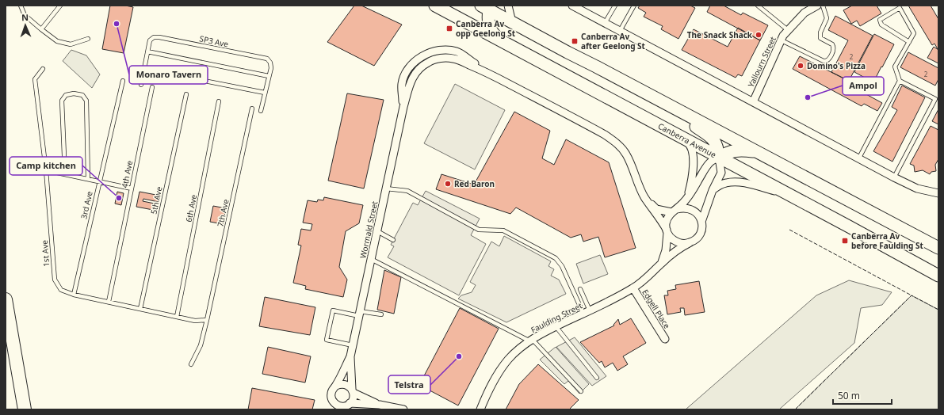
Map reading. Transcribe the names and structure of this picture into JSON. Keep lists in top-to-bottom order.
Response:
{
  "streets": {
    "highway": ["Canberra Avenue"],
    "street": [
      "Yallourn Street",
      "Wormald Street",
      "Edgell Place",
      "Faulding Street"
    ],
    "lane": [
      "SP3 Ave",
      "4th Ave",
      "5th Ave",
      "3rd Ave",
      "6th Ave",
      "7th Ave",
      "1st Ave"
    ]
  },
  "crossings": [
    ["4th Ave", "1st Ave"],
    ["5th Ave", "1st Ave"],
    ["3rd Ave", "1st Ave"],
    ["6th Ave", "1st Ave"],
    ["7th Ave", "1st Ave"],
    ["Wormald Street", "Faulding Street"],
    ["Edgell Place", "Faulding Street"]
  ],
  "places": {
    "other": [
      "Monaro Tavern",
      "The Snack Shack",
      "Domino's Pizza",
      "Ampol",
      "Red Baron",
      "Camp kitchen",
      "Telstra"
    ],
    "transit": ["Canberra Av opp Geelong St", "Canberra Av after Geelong St", "Canberra Av before Faulding St"]
  },
  "house_numbers": ["2", "2"],
  "scale_bar": "50 m",
  "north": "top"
}
